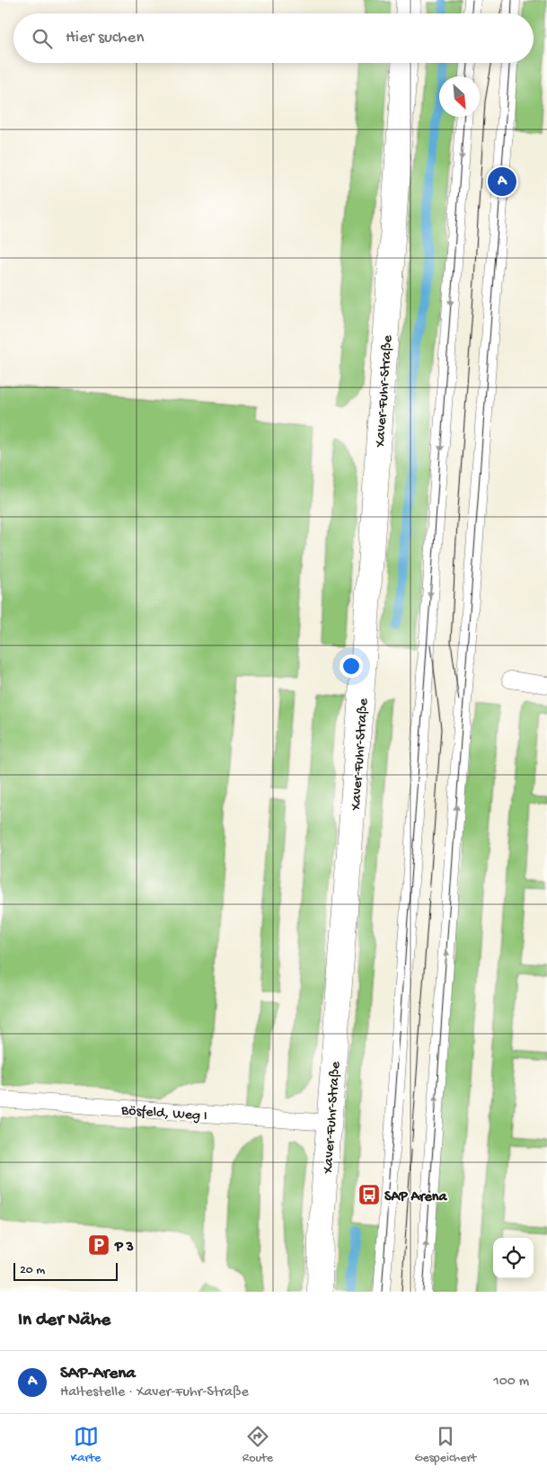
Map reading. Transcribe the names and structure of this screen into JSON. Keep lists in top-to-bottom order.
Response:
{
  "streets": {
    "street": ["Xaver-Fuhr-Straße"],
    "lane": ["Bösfeld, Weg I"]
  },
  "crossings": [
    ["Xaver-Fuhr-Straße", "Bösfeld, Weg I"]
  ],
  "places": {
    "bus stop": ["SAP Arena"],
    "parking": ["P 3"]
  },
  "scale_bar": "20 m",
  "north": "bottom right",
  "page": {
    "search": "Hier suchen",
    "pins": "A",
    "scale": "20 m",
    "heading": "In der Nähe",
    "list": [
      {
        "mark": "A",
        "name": "SAP-Arena",
        "note": "Haltestelle · Xaver-Fuhr-Straße",
        "value": "100 m"
      }
    ],
    "nav": ["Karte", "Route", "Gespeichert"]
  }
}
